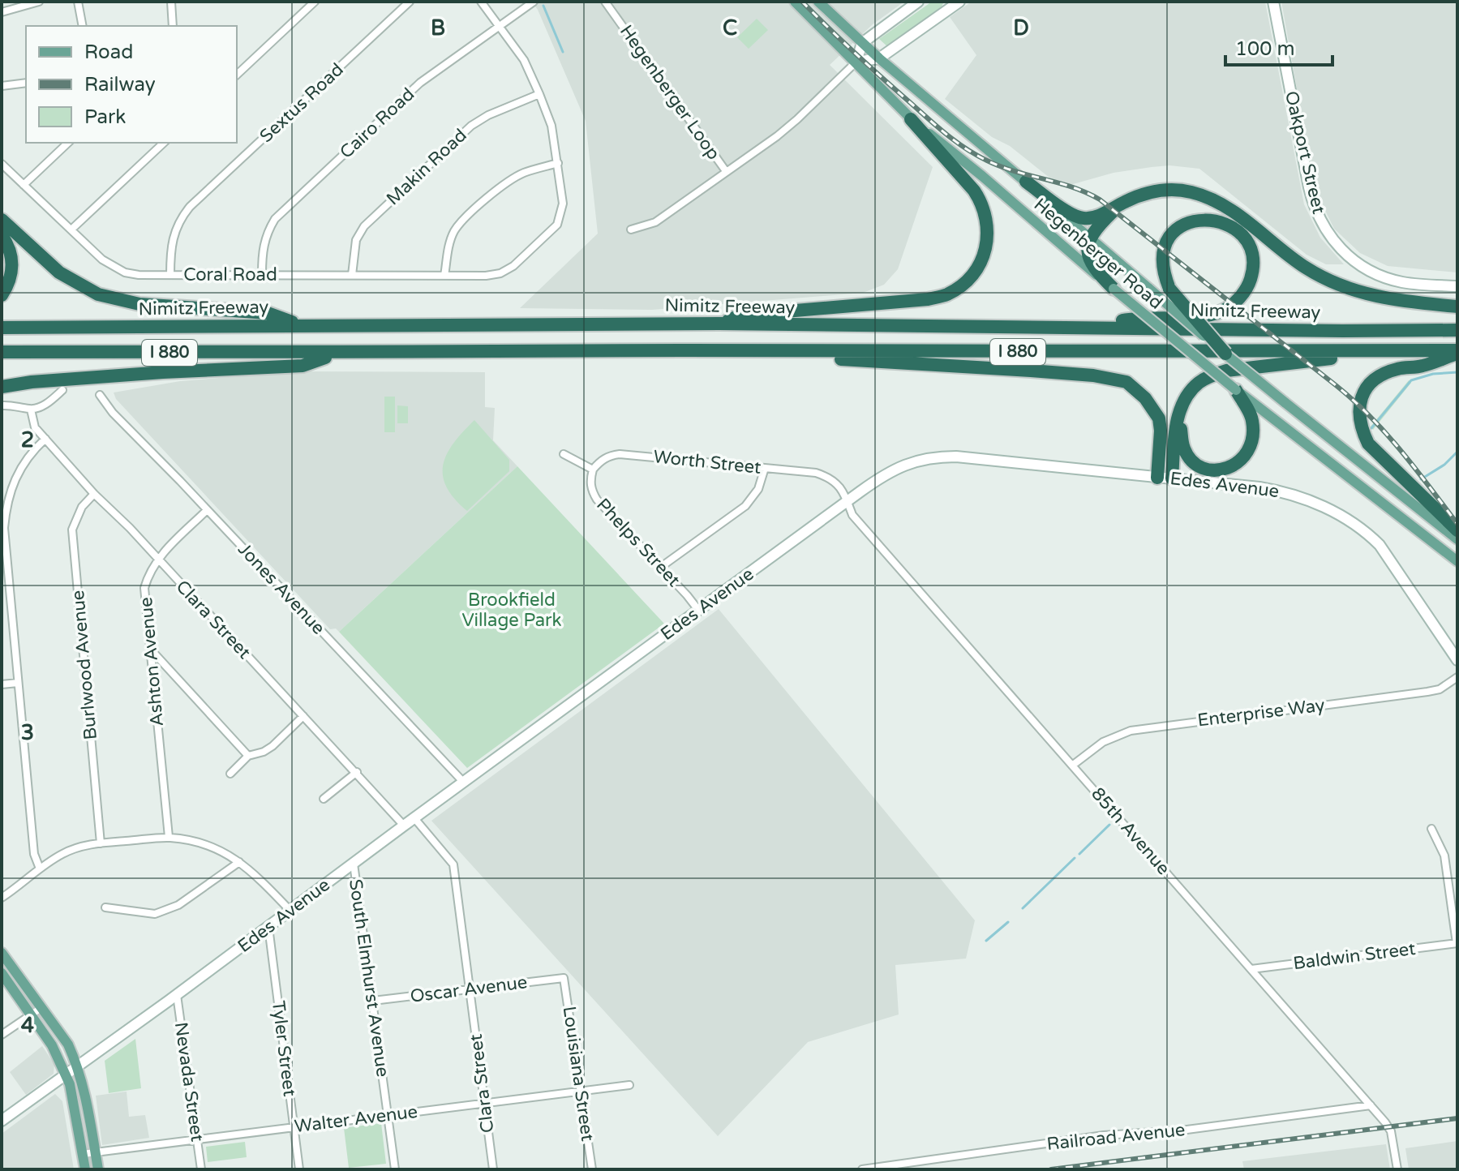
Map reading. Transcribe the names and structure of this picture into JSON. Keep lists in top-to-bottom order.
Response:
{
  "streets": {
    "highway": ["Nimitz Freeway", "I 880"],
    "main road": ["Hegenberger Road"],
    "street": [
      "Hegenberger Loop",
      "Sextus Road",
      "Cairo Road",
      "Oakport Street",
      "Makin Road",
      "Coral Road",
      "Worth Street",
      "Edes Avenue",
      "Phelps Street",
      "Jones Avenue",
      "Clara Street",
      "Ashton Avenue",
      "Burlwood Avenue",
      "Enterprise Way",
      "85th Avenue",
      "Baldwin Street",
      "South Elmhurst Avenue",
      "Oscar Avenue",
      "Tyler Street",
      "Louisiana Street",
      "Nevada Street",
      "Walter Avenue",
      "Railroad Avenue"
    ]
  },
  "crossings": [
    ["Hegenberger Loop", "Hegenberger Road"],
    ["Sextus Road", "Coral Road"],
    ["Cairo Road", "Coral Road"],
    ["Makin Road", "Coral Road"],
    ["Worth Street", "Edes Avenue"],
    ["Worth Street", "Phelps Street"],
    ["Worth Street", "85th Avenue"],
    ["Edes Avenue", "Phelps Street"],
    ["Edes Avenue", "Jones Avenue"],
    ["Edes Avenue", "Clara Street"],
    ["Edes Avenue", "85th Avenue"],
    ["Edes Avenue", "South Elmhurst Avenue"],
    ["Edes Avenue", "Tyler Street"],
    ["Edes Avenue", "Nevada Street"],
    ["Jones Avenue", "Ashton Avenue"],
    ["Clara Street", "Ashton Avenue"],
    ["Clara Street", "Burlwood Avenue"],
    ["Clara Street", "Oscar Avenue"],
    ["Clara Street", "Walter Avenue"],
    ["Enterprise Way", "85th Avenue"],
    ["85th Avenue", "Baldwin Street"],
    ["85th Avenue", "Railroad Avenue"],
    ["South Elmhurst Avenue", "Oscar Avenue"],
    ["South Elmhurst Avenue", "Walter Avenue"],
    ["Oscar Avenue", "Louisiana Street"],
    ["Tyler Street", "Walter Avenue"],
    ["Louisiana Street", "Walter Avenue"],
    ["Nevada Street", "Walter Avenue"]
  ],
  "parks": ["Brookfield Village Park"],
  "legend": ["Road", "Railway", "Park"],
  "scale_bar": "100 m",
  "grid": {
    "columns": ["B", "C", "D"],
    "rows": ["2", "3", "4"]
  }
}
